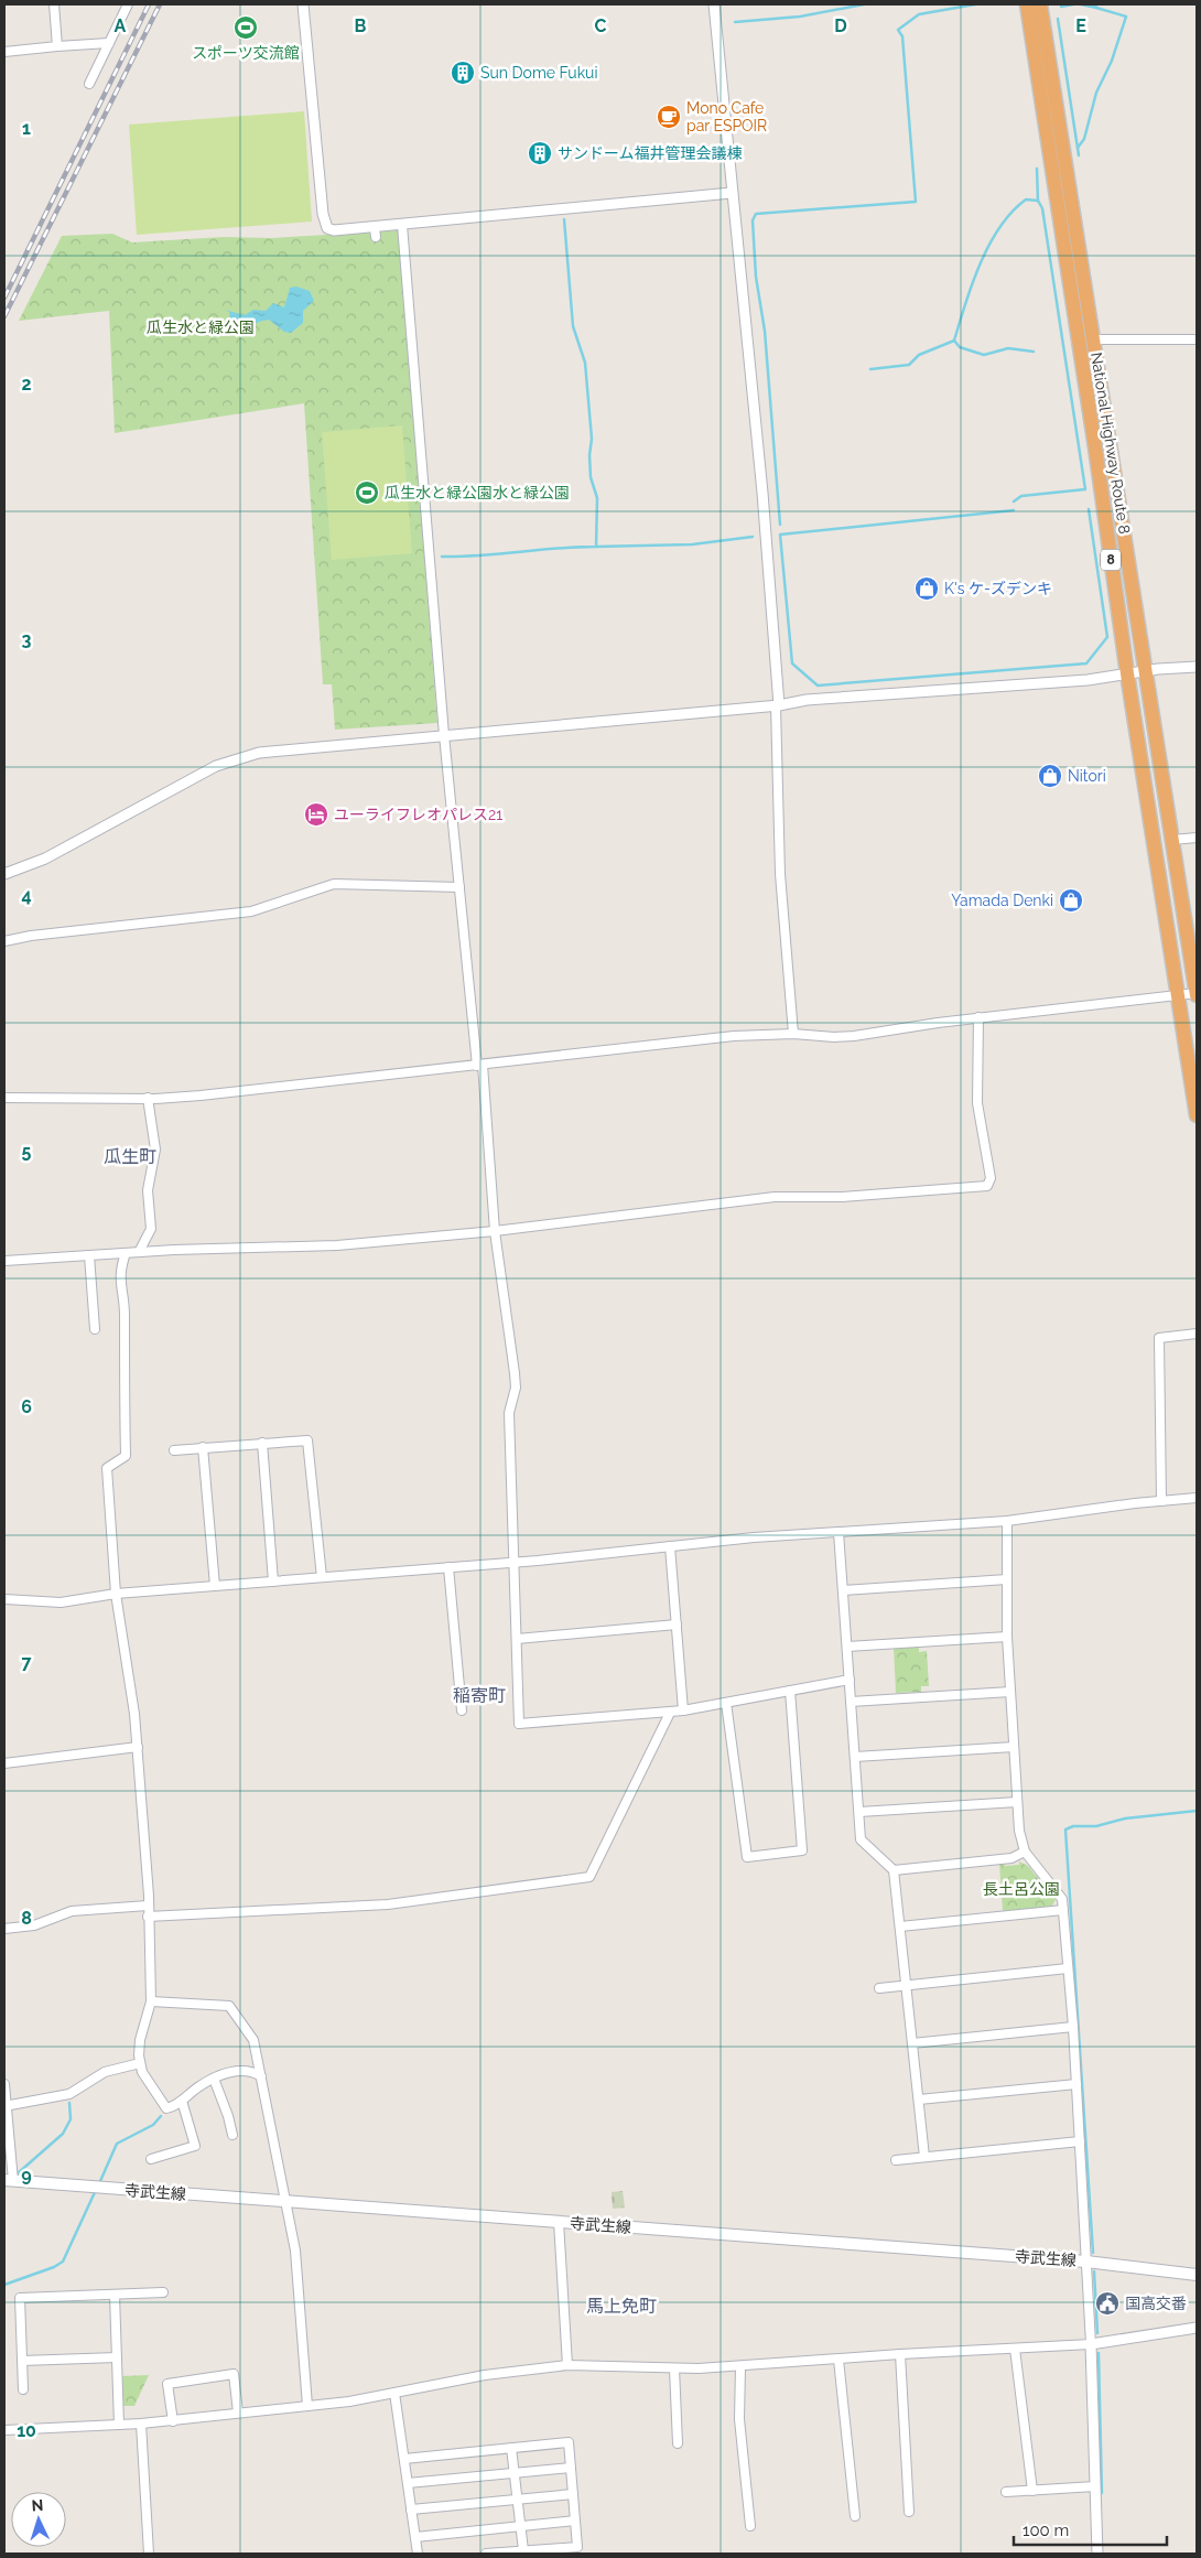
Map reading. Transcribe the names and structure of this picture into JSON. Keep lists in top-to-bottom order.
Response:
{
  "streets": {
    "highway": ["National Highway Route 8", "8"],
    "main road": ["寺武生線"]
  },
  "districts": ["瓜生町", "稲寄町", "馬上免町"],
  "parks": ["瓜生水と緑公園", "長土呂公園"],
  "places": {
    "sports": ["スポーツ交流館", "瓜生水と緑公園水と緑公園"],
    "building": ["Sun Dome Fukui", "サンドーム福井管理会議棟"],
    "cafe": ["Mono Cafe par ESPOIR"],
    "shop": ["K's ケ-ズデンキ", "Nitori", "Yamada Denki"],
    "hotel": ["ユーライフレオパレス21"],
    "public building": ["国高交番"]
  },
  "scale_bar": "100 m",
  "north": "top",
  "grid": {
    "columns": [
      "A",
      "B",
      "C",
      "D",
      "E"
    ],
    "rows": [
      "1",
      "2",
      "3",
      "4",
      "5",
      "6",
      "7",
      "8",
      "9",
      "10"
    ]
  }
}
